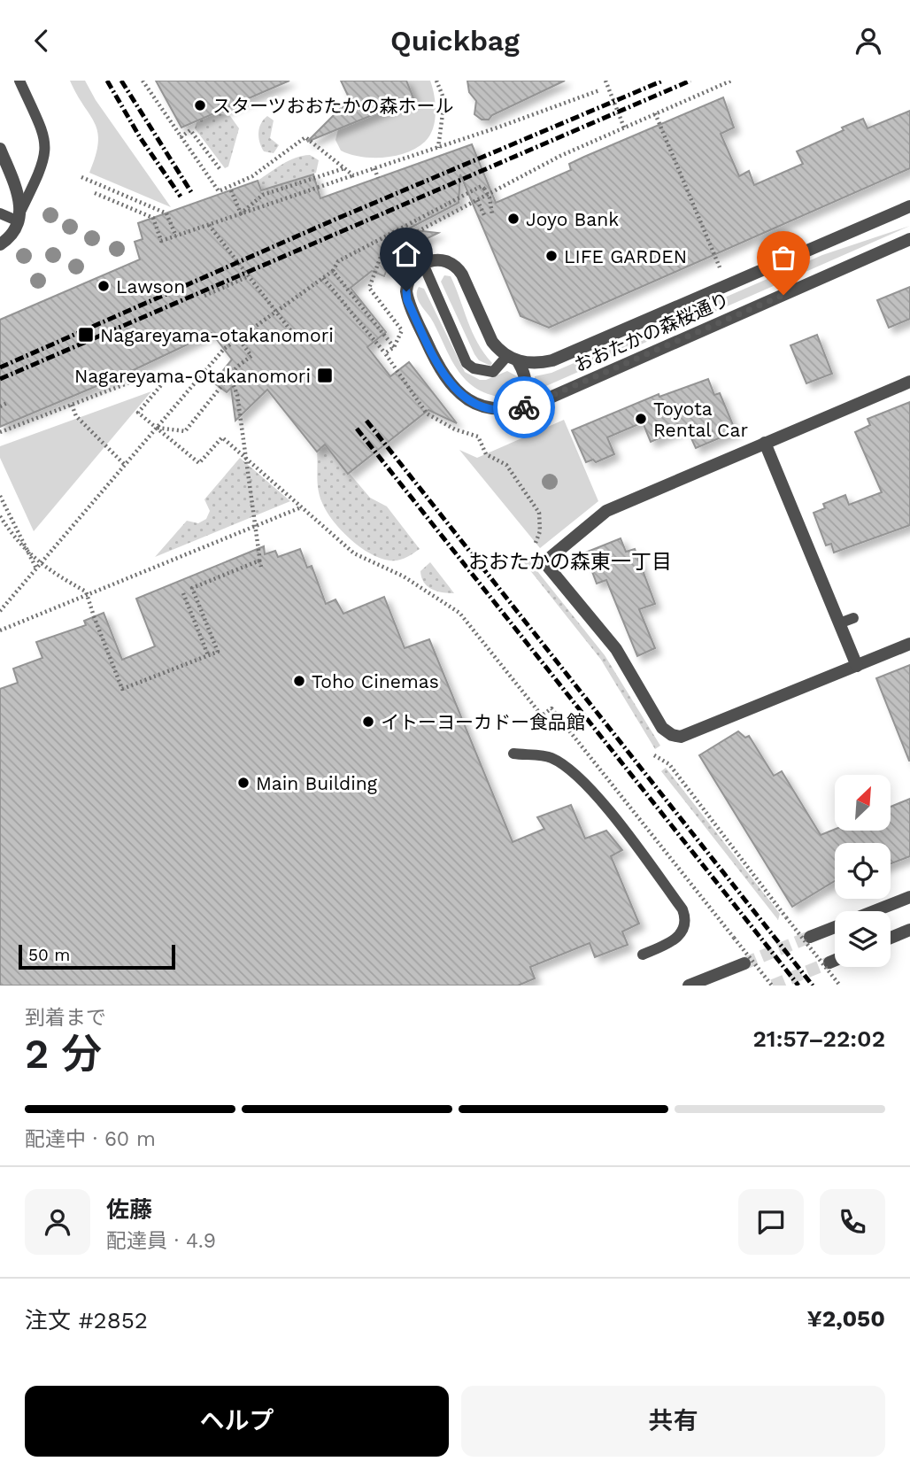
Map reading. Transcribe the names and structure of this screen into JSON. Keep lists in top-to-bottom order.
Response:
{
  "streets": {
    "street": ["おおたかの森桜通り"]
  },
  "districts": ["おおたかの森東一丁目"],
  "places": {
    "other": [
      "スターツおおたかの森ホール",
      "Joyo Bank",
      "LIFE GARDEN",
      "Lawson",
      "Toyota Rental Car",
      "Toho Cinemas",
      "イトーヨーカドー食品館",
      "Main Building"
    ],
    "transit": ["Nagareyama-otakanomori", "Nagareyama-Otakanomori"]
  },
  "scale_bar": "50 m",
  "north": "top right",
  "page": {
    "header": "Quickbag",
    "scale": "50 m",
    "heading": ["2 分", "到着まで", "21:57–22:02"],
    "panel": [
      "佐藤",
      "配達員 · 4.9",
      "注文 #2852",
      "¥2,050"
    ],
    "bar": "配達中 · 60 m",
    "buttons": ["ヘルプ", "共有"]
  }
}
